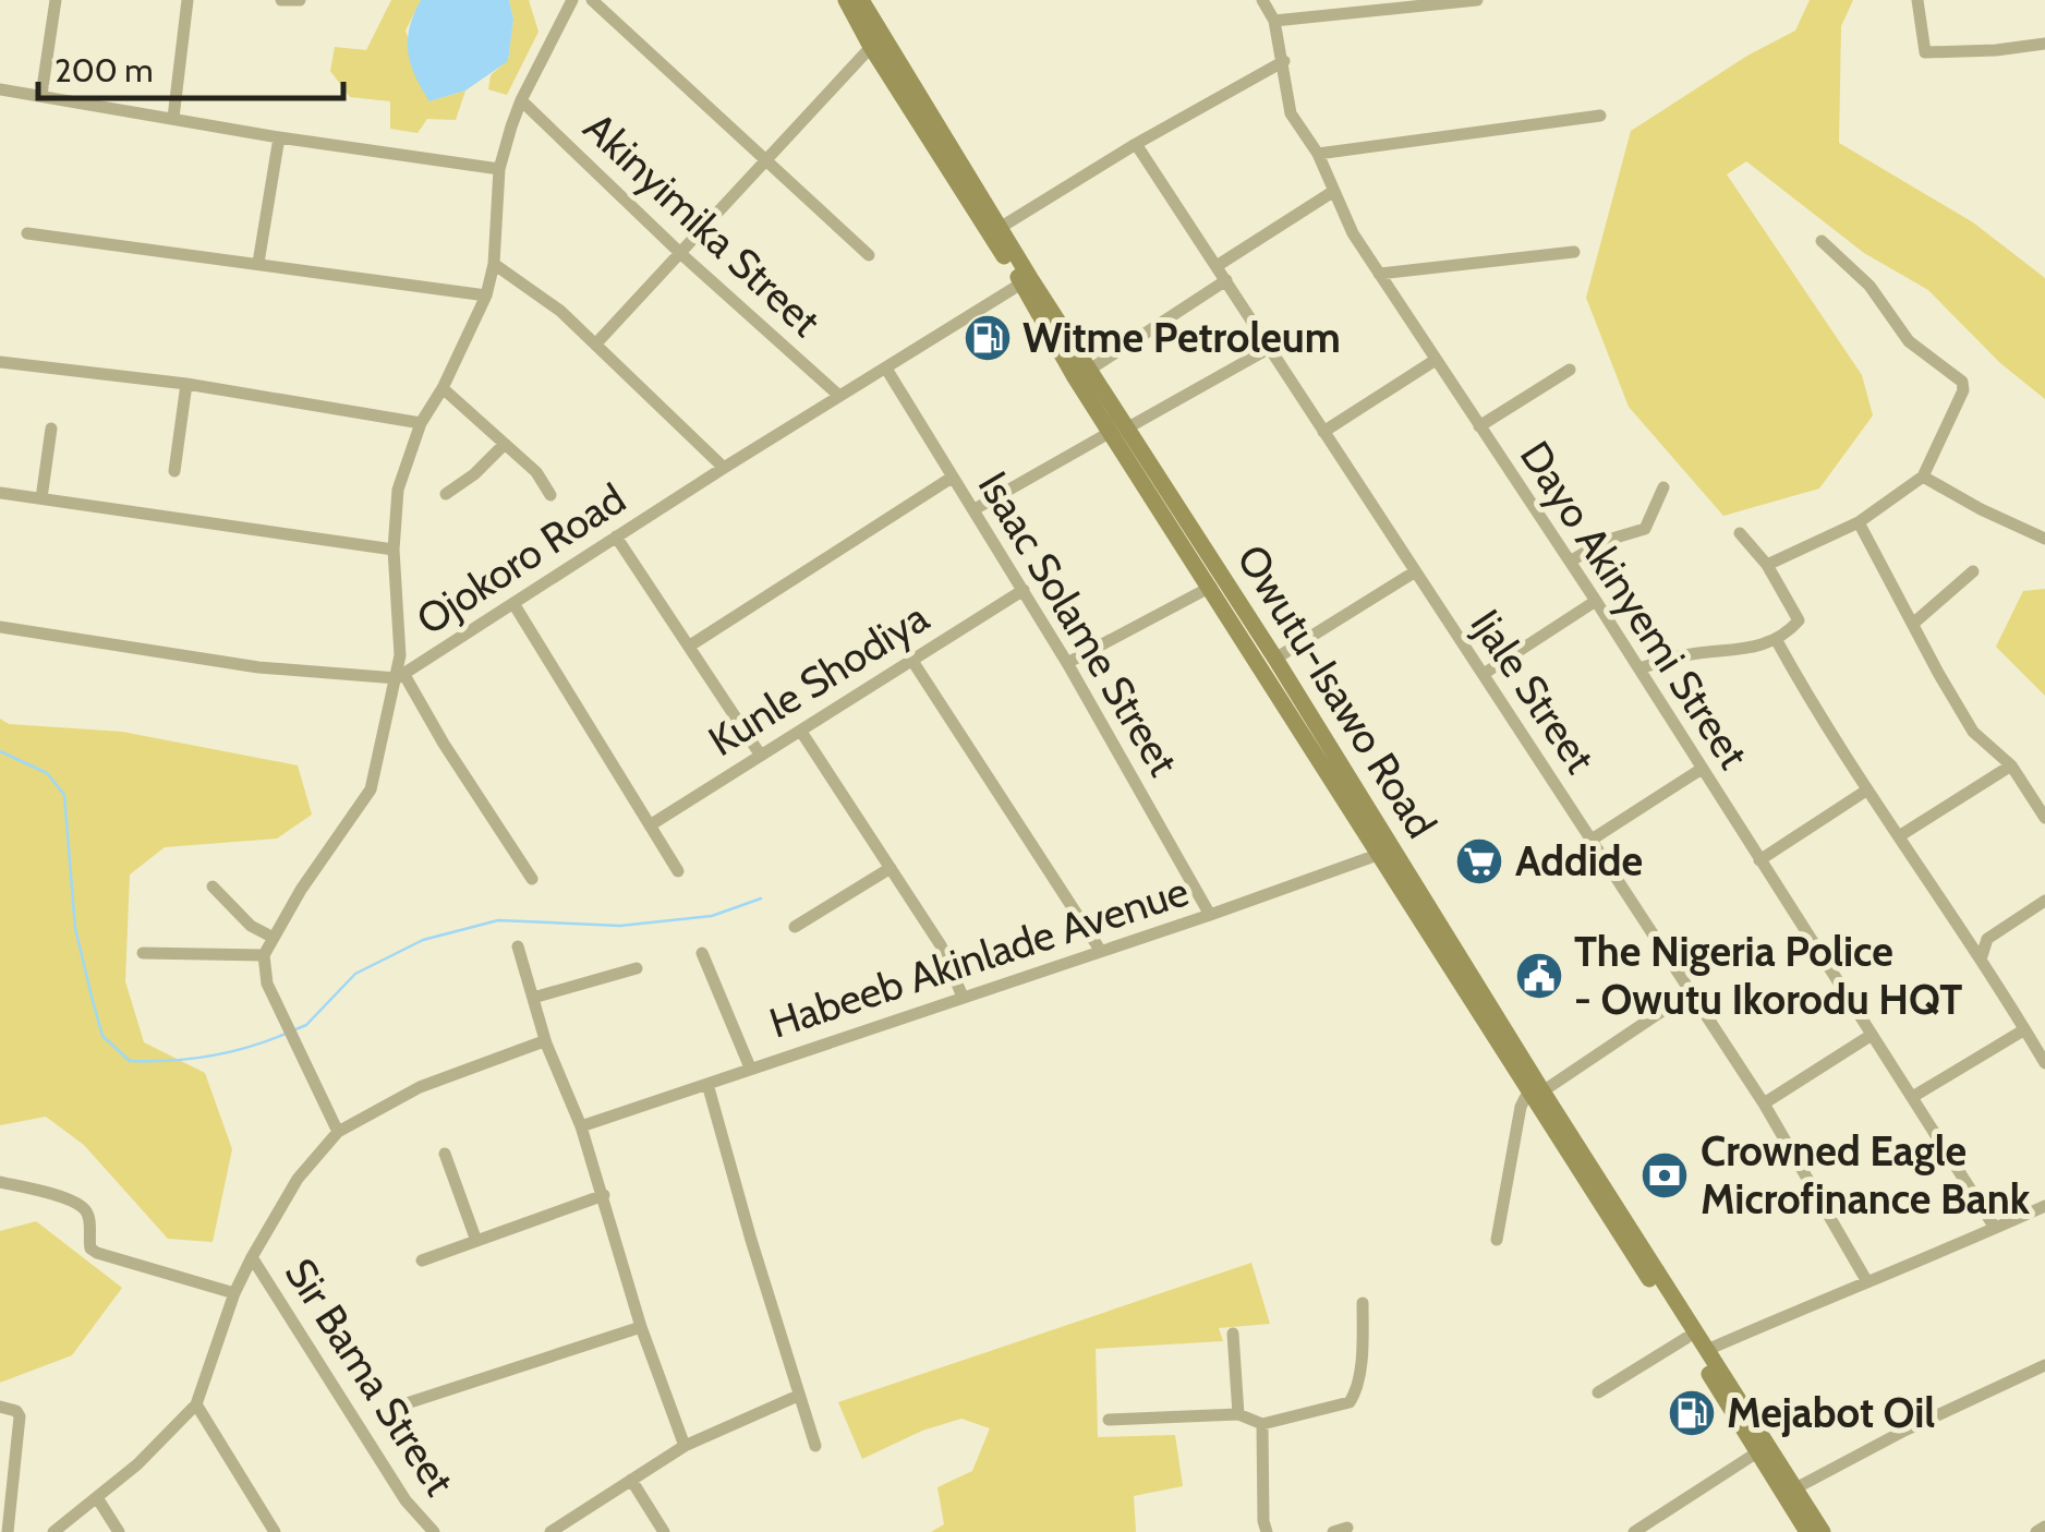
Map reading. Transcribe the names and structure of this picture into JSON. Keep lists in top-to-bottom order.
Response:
{
  "streets": {
    "street": [
      "Akinyimika Street",
      "Ojokoro Road",
      "Dayo Akinyemi Street",
      "Isaac Solame Street",
      "Kunle Shodiya",
      "Owutu-Isawo Road",
      "Ijale Street",
      "Habeeb Akinlade Avenue",
      "Sir Bama Street"
    ]
  },
  "crossings": [
    ["Akinyimika Street", "Ojokoro Road"],
    ["Ojokoro Road", "Isaac Solame Street"],
    ["Ojokoro Road", "Owutu-Isawo Road"],
    ["Isaac Solame Street", "Kunle Shodiya"],
    ["Isaac Solame Street", "Habeeb Akinlade Avenue"],
    ["Owutu-Isawo Road", "Habeeb Akinlade Avenue"]
  ],
  "places": {
    "fuel station": ["Witme Petroleum", "Mejabot Oil"],
    "supermarket": ["Addide"],
    "public building": ["The Nigeria Police - Owutu Ikorodu HQT"],
    "bank": ["Crowned Eagle Microfinance Bank"]
  },
  "scale_bar": "200 m"
}
